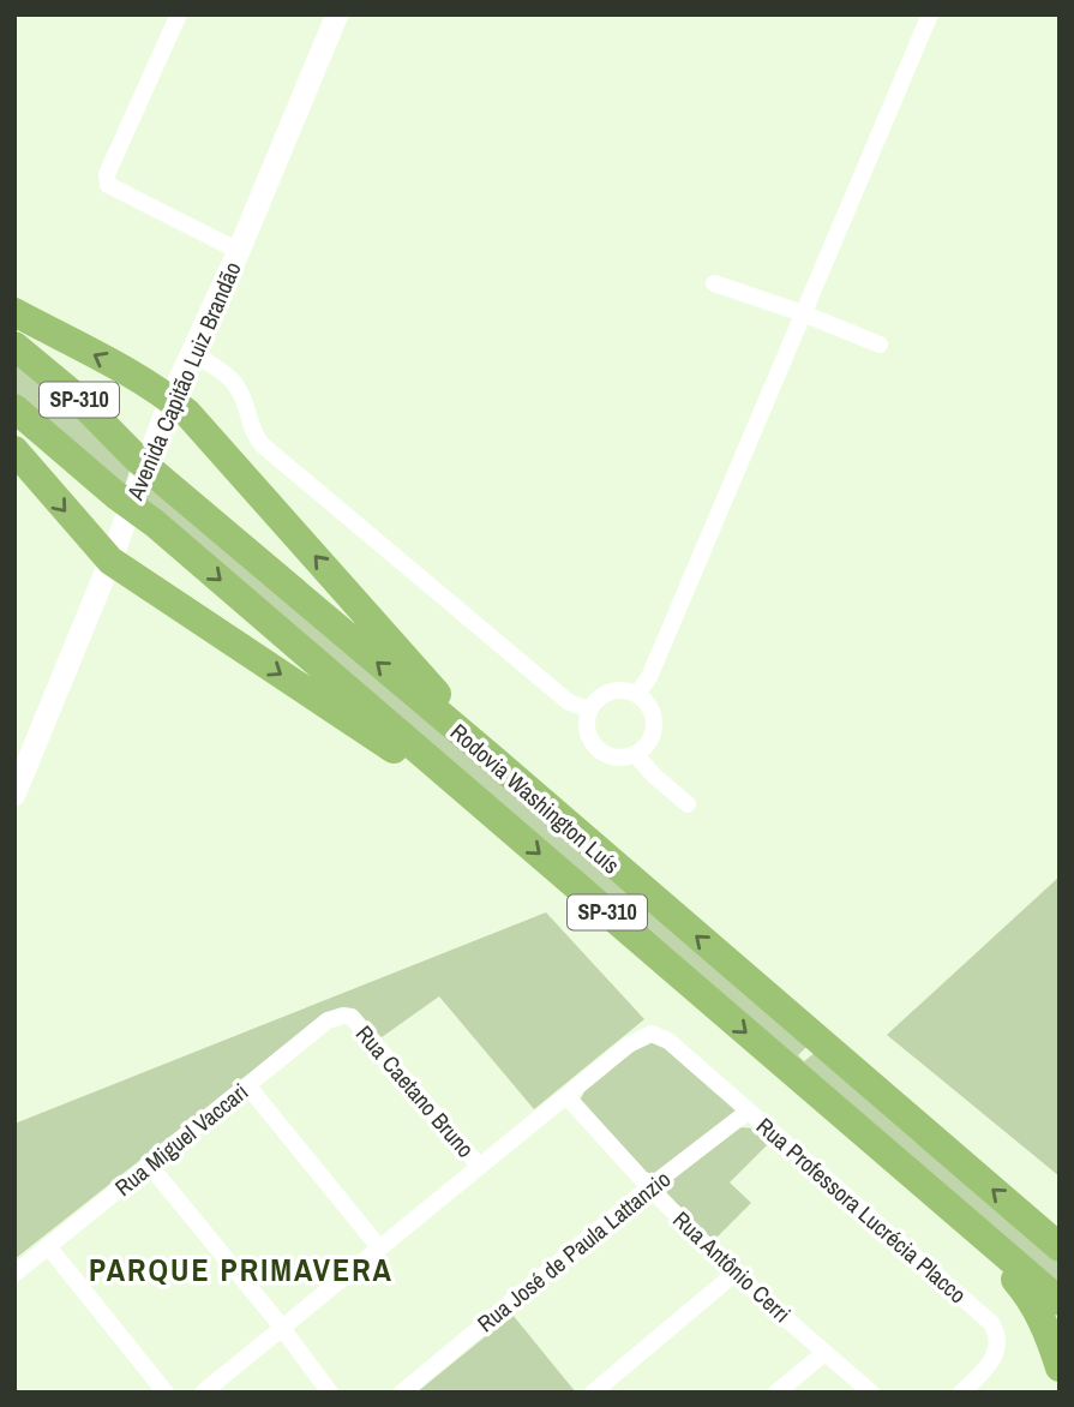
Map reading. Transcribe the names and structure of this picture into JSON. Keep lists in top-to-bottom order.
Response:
{
  "streets": {
    "highway": ["SP-310", "Rodovia Washington Luís"],
    "main road": ["Avenida Capitão Luiz Brandão"],
    "street": [
      "Rua Caetano Bruno",
      "Rua Miguel Vaccari",
      "Rua Professora Lucrécia Placco",
      "Rua José de Paula Lattanzio",
      "Rua Antônio Cerri"
    ]
  },
  "crossings": [
    ["Rua Caetano Bruno", "Rua Miguel Vaccari"],
    ["Rua Professora Lucrécia Placco", "Rua José de Paula Lattanzio"],
    ["Rua Professora Lucrécia Placco", "Rua Antônio Cerri"],
    ["Rua José de Paula Lattanzio", "Rua Antônio Cerri"]
  ],
  "districts": ["PARQUE PRIMAVERA"]
}
